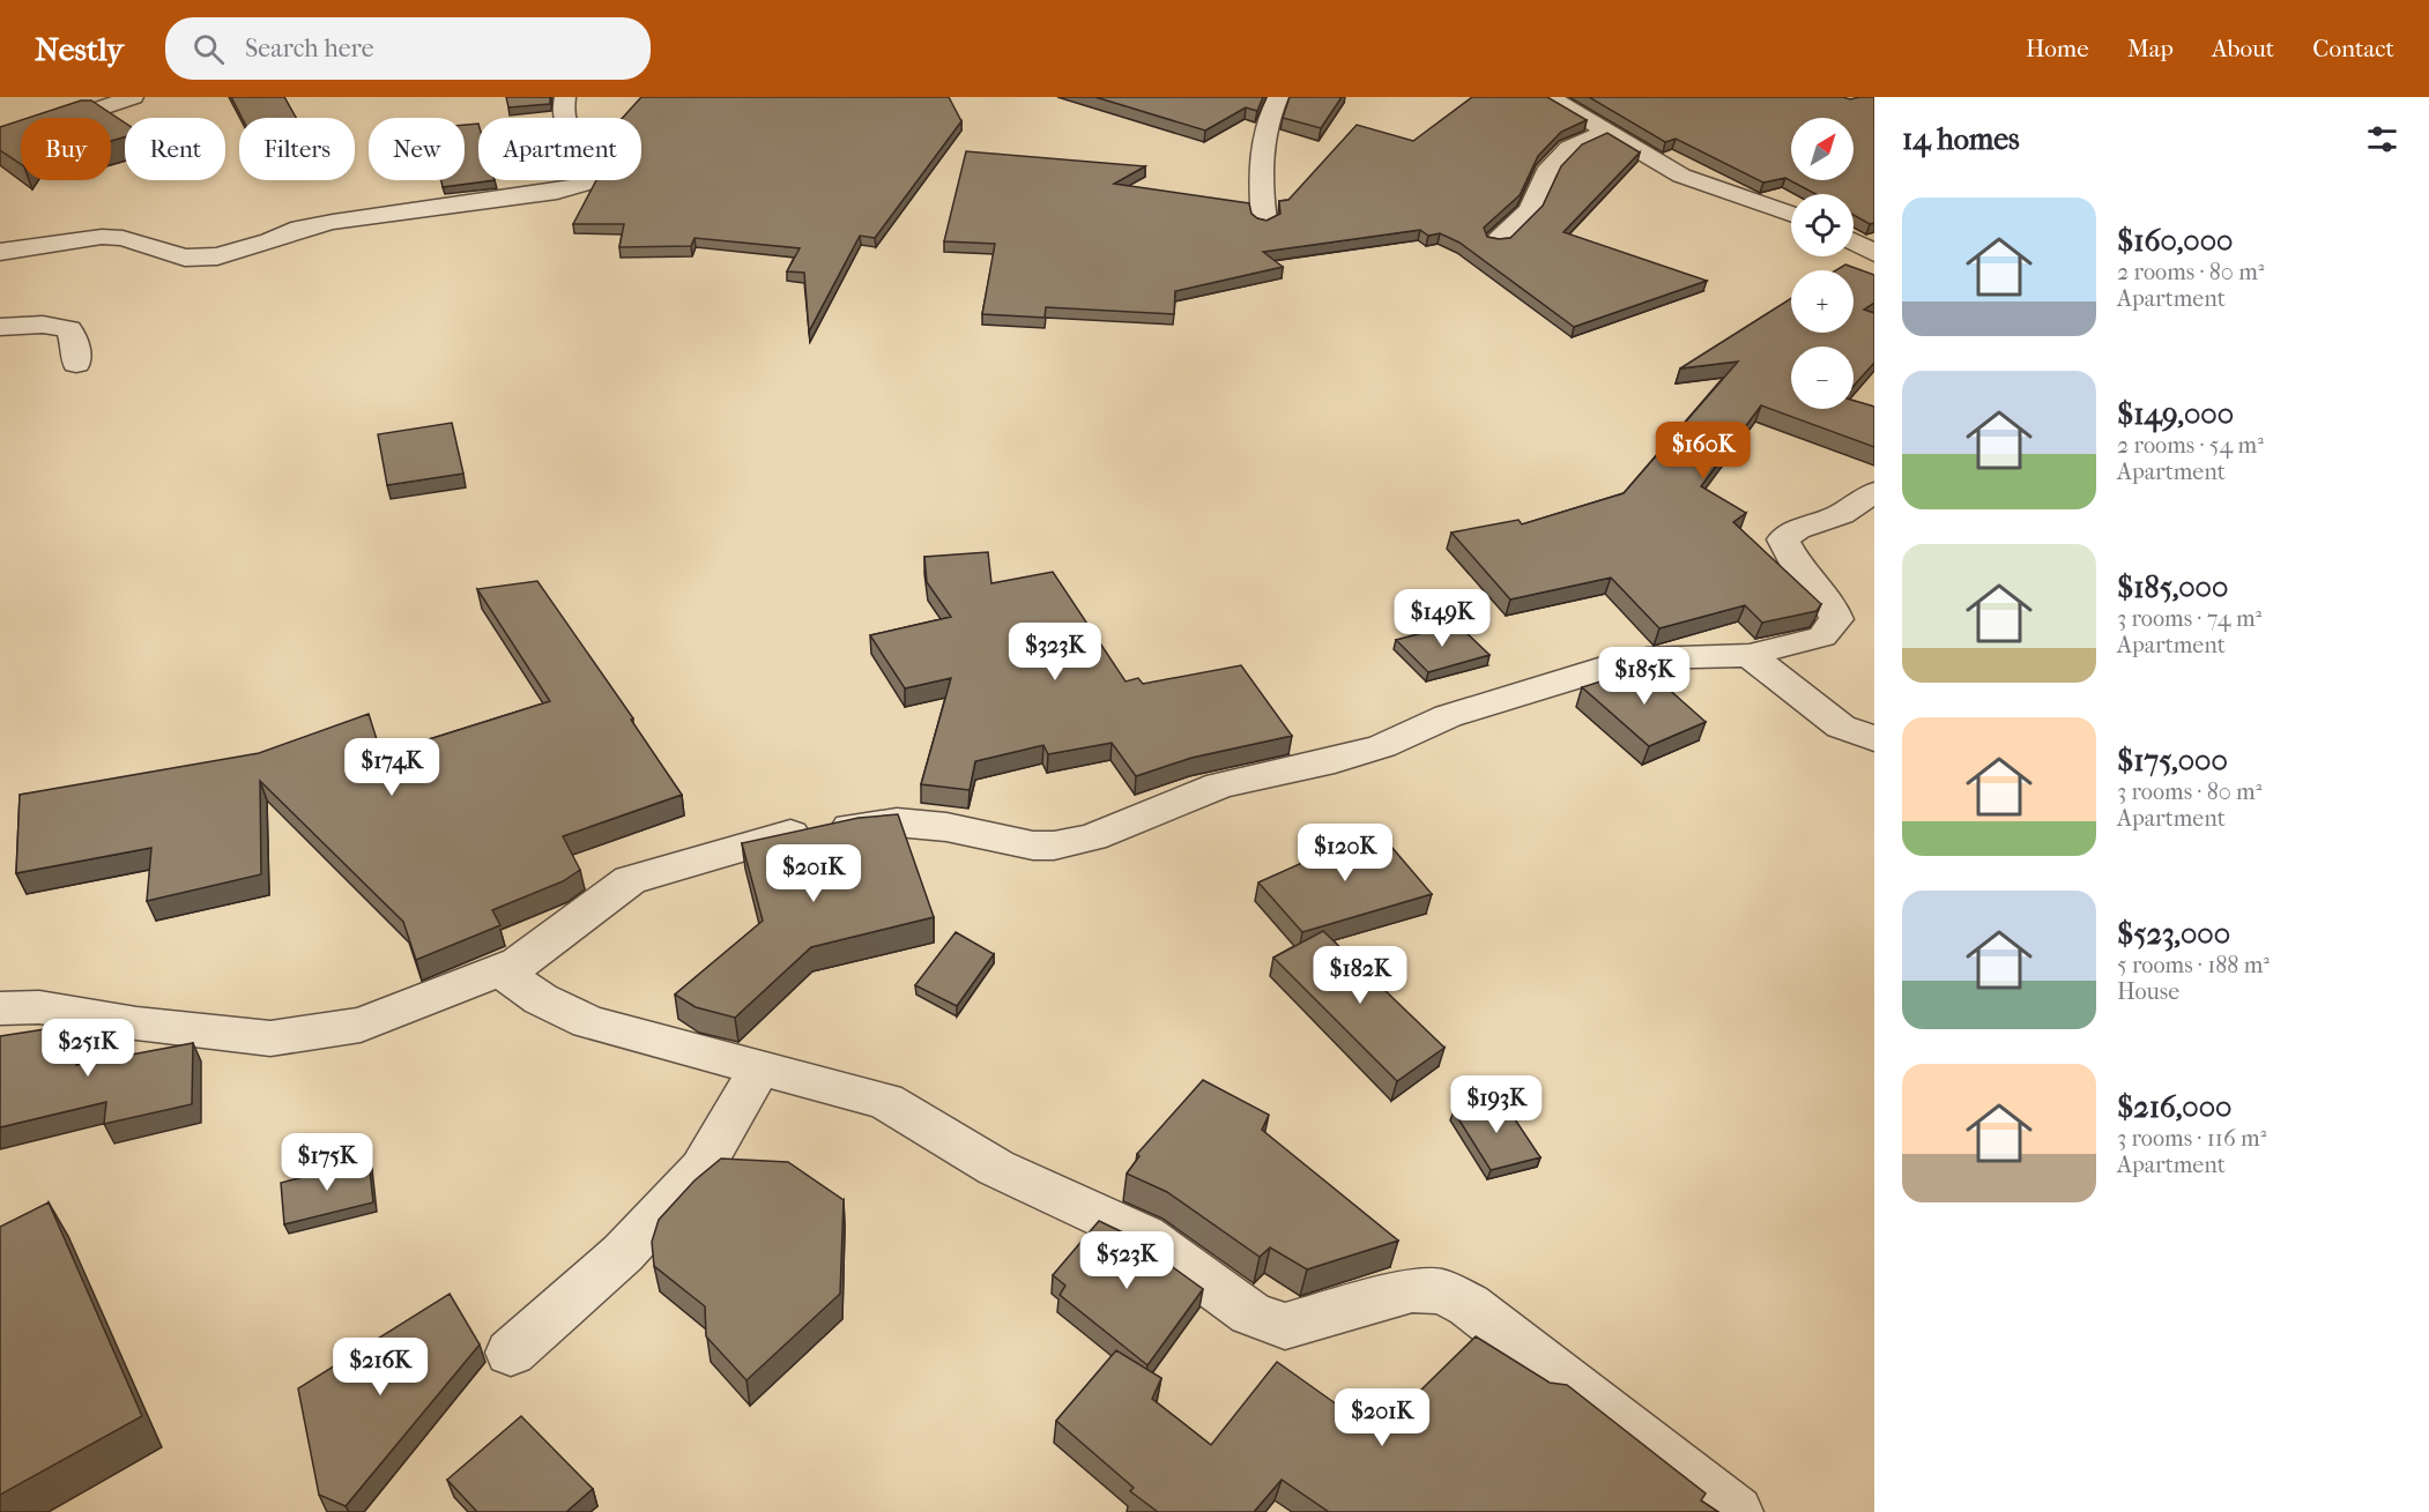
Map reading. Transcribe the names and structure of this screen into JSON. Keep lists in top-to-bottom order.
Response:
{
  "north": "top right",
  "page": {
    "header": "Nestly",
    "search": "Search here",
    "nav": [
      "Home",
      "Map",
      "About",
      "Contact"
    ],
    "heading": "14 homes",
    "map_buttons": ["+", "−"],
    "chip": [
      "Buy",
      "Rent",
      "Filters",
      "New",
      "Apartment"
    ],
    "list": [
      {
        "name": "$160,000",
        "note": "2 rooms · 80 m² · Apartment"
      },
      {
        "name": "$149,000",
        "note": "2 rooms · 54 m² · Apartment"
      },
      {
        "name": "$185,000",
        "note": "3 rooms · 74 m² · Apartment"
      },
      {
        "name": "$175,000",
        "note": "3 rooms · 80 m² · Apartment"
      },
      {
        "name": "$523,000",
        "note": "5 rooms · 188 m² · House"
      },
      {
        "name": "$216,000",
        "note": "3 rooms · 116 m² · Apartment"
      }
    ],
    "price": [
      "$160K",
      "$149K",
      "$323K",
      "$185K",
      "$174K",
      "$120K",
      "$201K",
      "$182K",
      "$251K",
      "$193K",
      "$175K",
      "$523K",
      "$216K",
      "$201K"
    ]
  }
}
